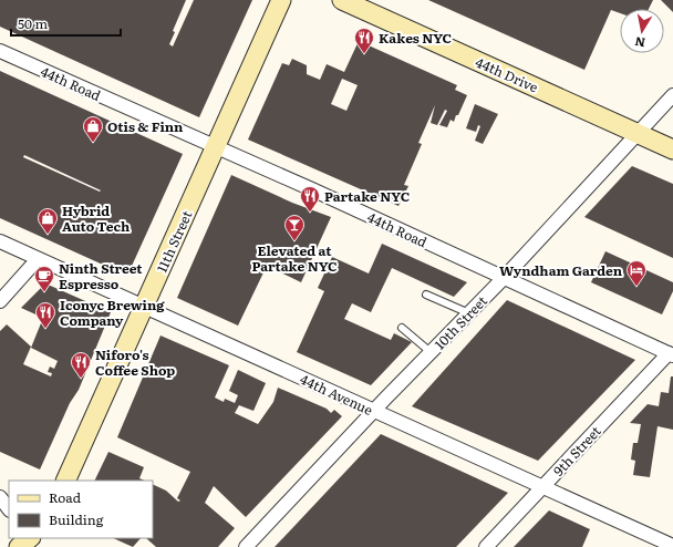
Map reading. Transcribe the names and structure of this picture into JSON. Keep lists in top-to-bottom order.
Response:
{
  "streets": {
    "main road": ["44th Drive", "11th Street"],
    "street": [
      "44th Road",
      "10th Street",
      "44th Avenue",
      "9th Street"
    ]
  },
  "crossings": [
    ["44th Drive", "10th Street"],
    ["44th Road", "11th Street"],
    ["44th Road", "10th Street"],
    ["44th Road", "9th Street"],
    ["11th Street", "44th Avenue"],
    ["10th Street", "44th Avenue"],
    ["44th Avenue", "9th Street"]
  ],
  "places": {
    "restaurant": [
      "Kakes NYC",
      "Partake NYC",
      "Iconyc Brewing Company",
      "Niforo's Coffee Shop"
    ],
    "shop": ["Otis & Finn", "Hybrid Auto Tech"],
    "bar": ["Elevated at Partake NYC"],
    "hotel": ["Wyndham Garden"],
    "cafe": ["Ninth Street Espresso"]
  },
  "legend": ["Road", "Building"],
  "scale_bar": "50 m",
  "north": "bottom"
}
